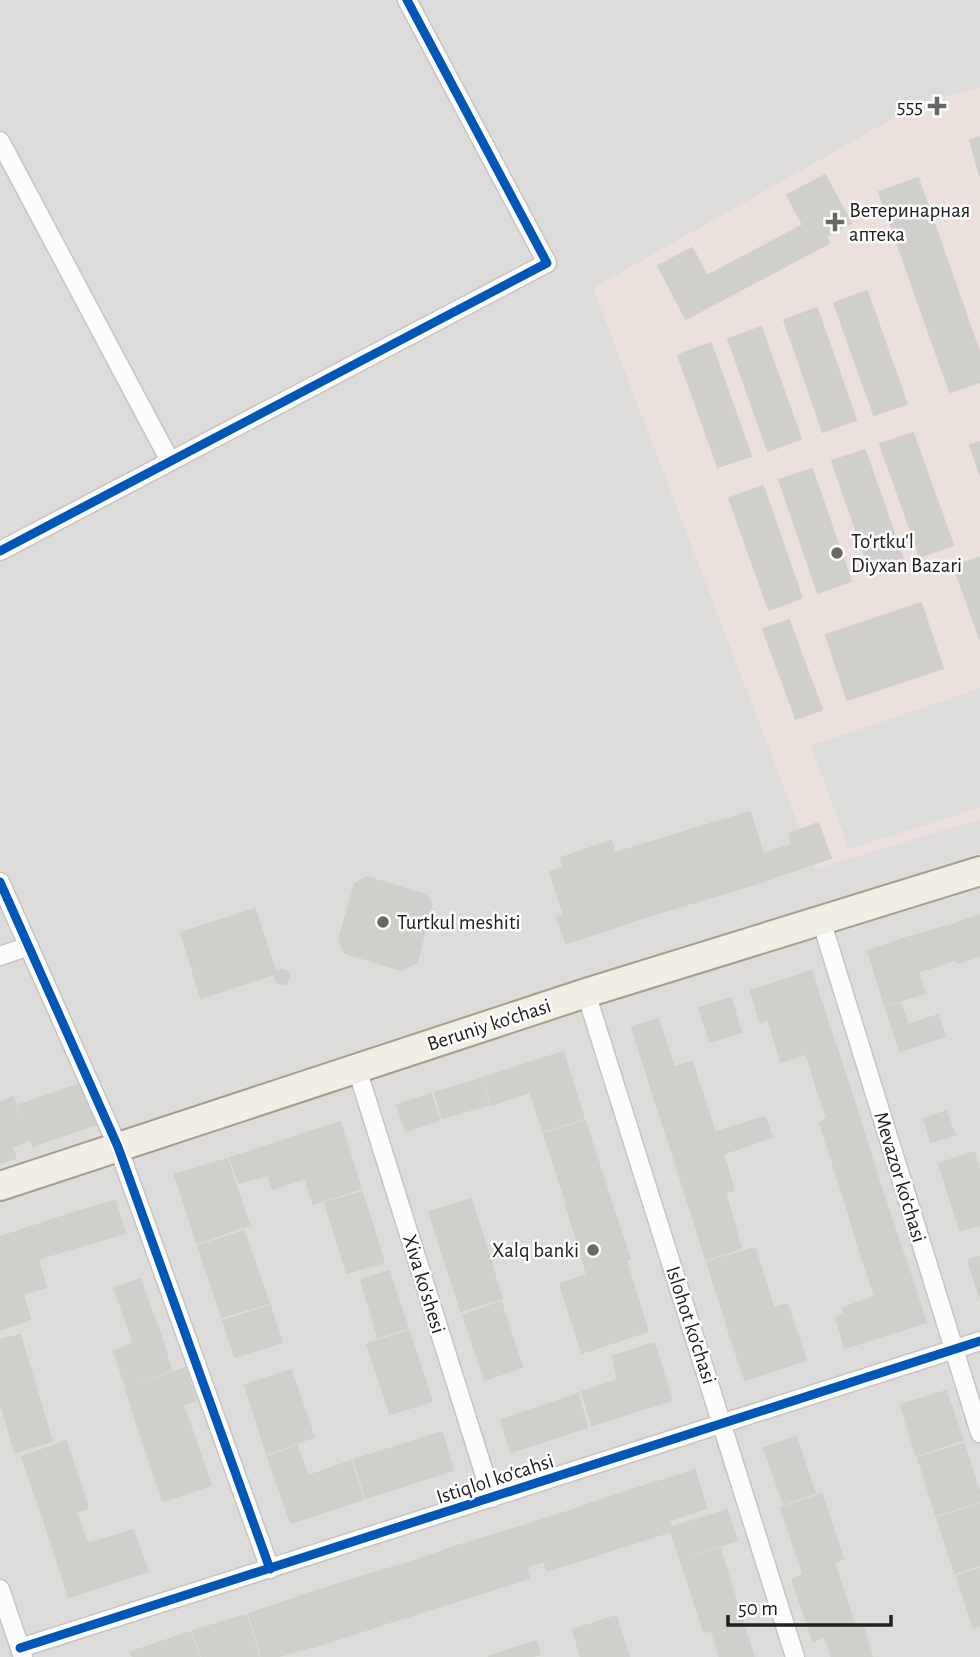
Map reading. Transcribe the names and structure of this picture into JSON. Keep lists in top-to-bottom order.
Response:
{
  "streets": {
    "main road": ["Beruniy ko'chasi"],
    "street": [
      "Mevazor ko'chasi",
      "Xiva ko'shesi",
      "Islohot ko'chasi",
      "Istiqlol ko'cahsi"
    ]
  },
  "crossings": [
    ["Beruniy ko'chasi", "Mevazor ko'chasi"],
    ["Beruniy ko'chasi", "Xiva ko'shesi"],
    ["Beruniy ko'chasi", "Islohot ko'chasi"],
    ["Mevazor ko'chasi", "Istiqlol ko'cahsi"],
    ["Xiva ko'shesi", "Istiqlol ko'cahsi"],
    ["Islohot ko'chasi", "Istiqlol ko'cahsi"]
  ],
  "places": {
    "health": ["555", "Ветеринарная аптека"],
    "other": ["To'rtku'l Diyxan Bazari", "Turtkul meshiti", "Xalq banki"]
  },
  "scale_bar": "50 m"
}
